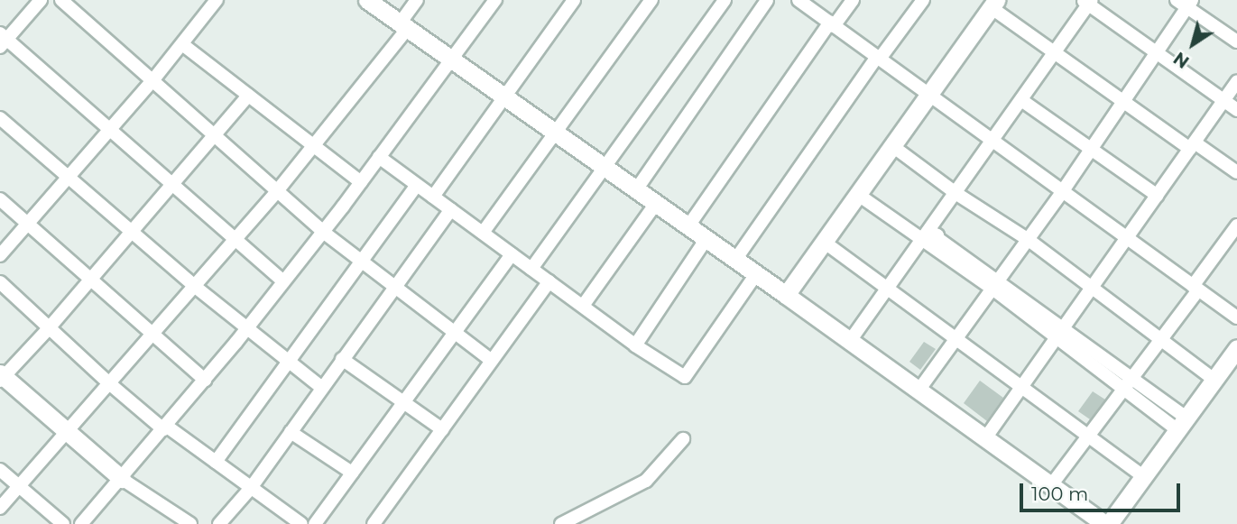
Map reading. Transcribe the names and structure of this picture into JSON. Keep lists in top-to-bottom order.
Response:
{
  "scale_bar": "100 m",
  "north": "bottom left"
}
